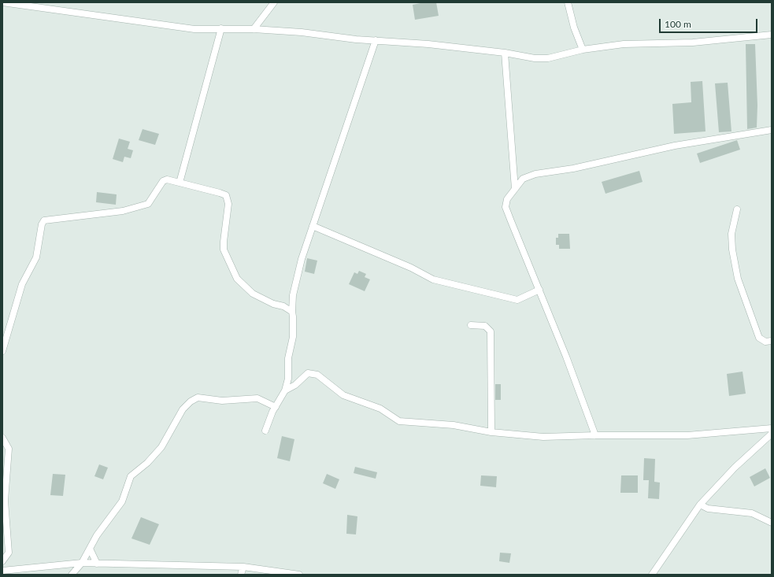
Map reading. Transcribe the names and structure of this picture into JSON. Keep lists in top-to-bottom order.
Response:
{
  "scale_bar": "100 m"
}
